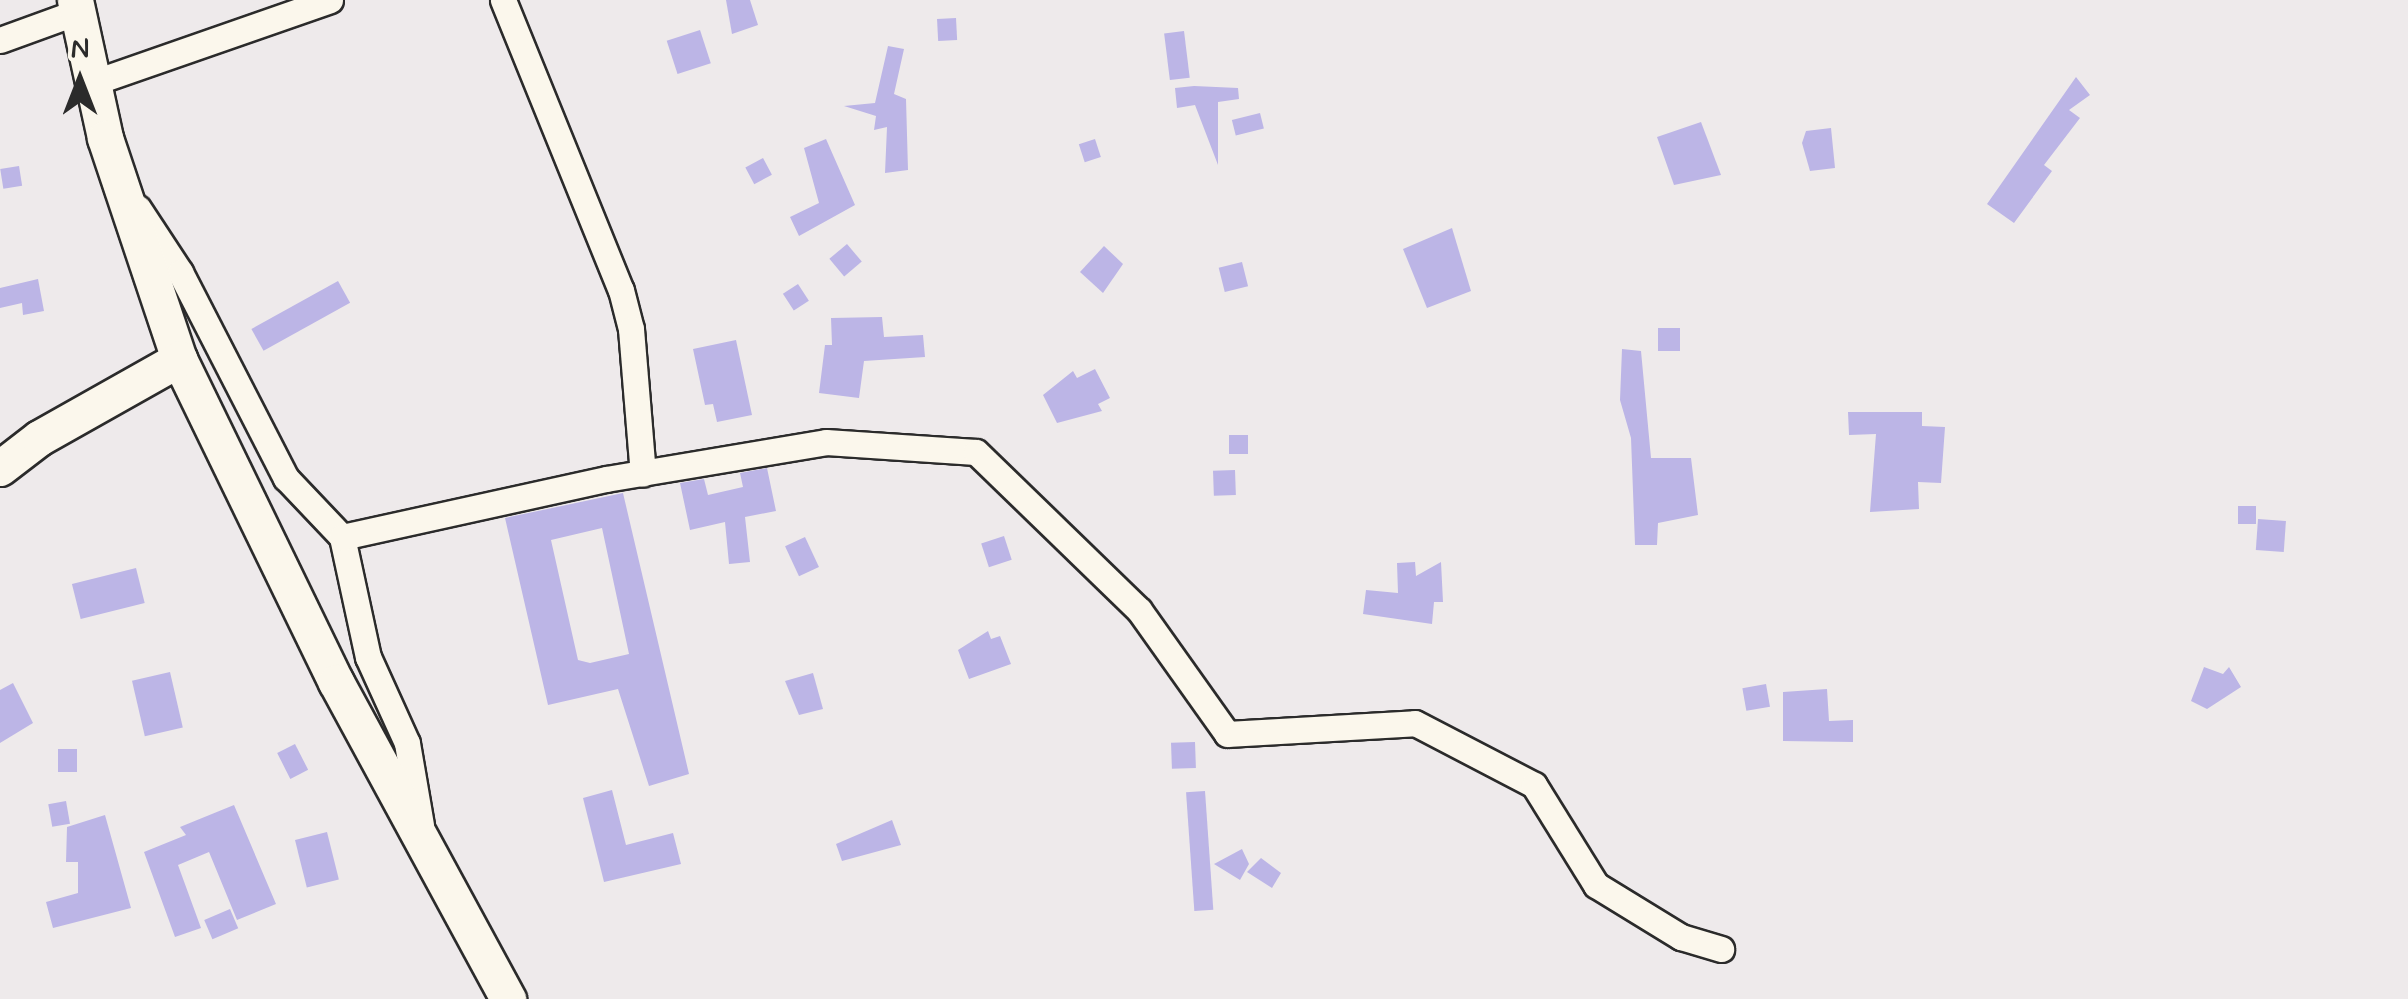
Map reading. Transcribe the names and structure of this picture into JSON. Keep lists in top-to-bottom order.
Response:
{
  "north": "top"
}
